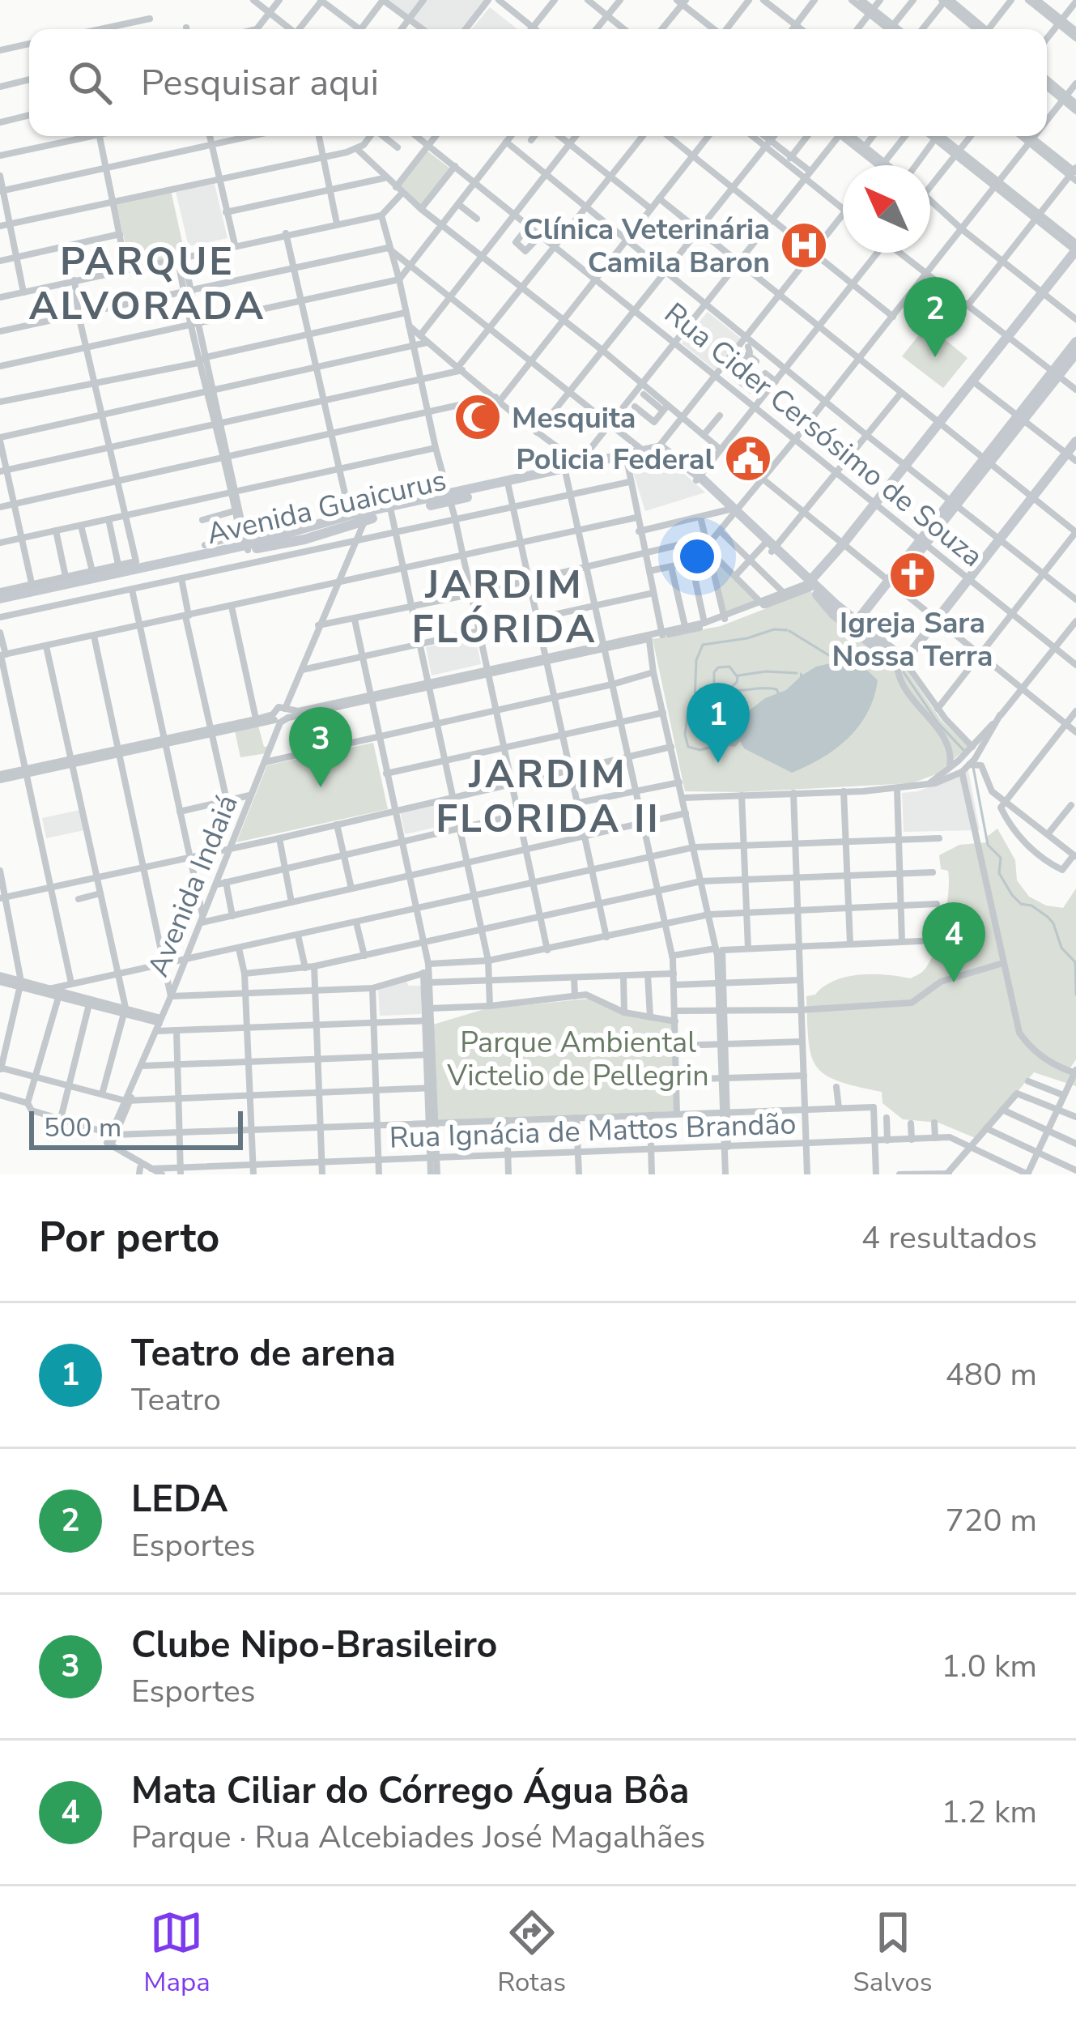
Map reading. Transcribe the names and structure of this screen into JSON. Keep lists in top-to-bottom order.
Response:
{
  "streets": {
    "main road": ["Avenida Guaicurus"],
    "street": ["Rua Cider Cersósimo de Souza", "Avenida Indaiá", "Rua Ignácia de Mattos Brandão"]
  },
  "crossings": [
    ["Avenida Indaiá", "Rua Ignácia de Mattos Brandão"]
  ],
  "districts": ["PARQUE ALVORADA", "JARDIM FLÓRIDA", "JARDIM FLORIDA II"],
  "parks": ["Parque Ambiental Victelio de Pellegrin"],
  "places": {
    "hospital": ["Clínica Veterinária Camila Baron"],
    "mosque": ["Mesquita"],
    "public building": ["Policia Federal"],
    "church": ["Igreja Sara Nossa Terra"]
  },
  "scale_bar": "500 m",
  "north": "top left",
  "page": {
    "search": "Pesquisar aqui",
    "pins": [
      "2",
      "1",
      "3",
      "4"
    ],
    "scale": "500 m",
    "heading": ["Por perto", "4 resultados"],
    "list": [
      {
        "mark": "1",
        "name": "Teatro de arena",
        "note": "Teatro",
        "value": "480 m"
      },
      {
        "mark": "2",
        "name": "LEDA",
        "note": "Esportes",
        "value": "720 m"
      },
      {
        "mark": "3",
        "name": "Clube Nipo-Brasileiro",
        "note": "Esportes",
        "value": "1.0 km"
      },
      {
        "mark": "4",
        "name": "Mata Ciliar do Córrego Água Bôa",
        "note": "Parque · Rua Alcebiades José Magalhães",
        "value": "1.2 km"
      }
    ],
    "nav": ["Mapa", "Rotas", "Salvos"]
  }
}
